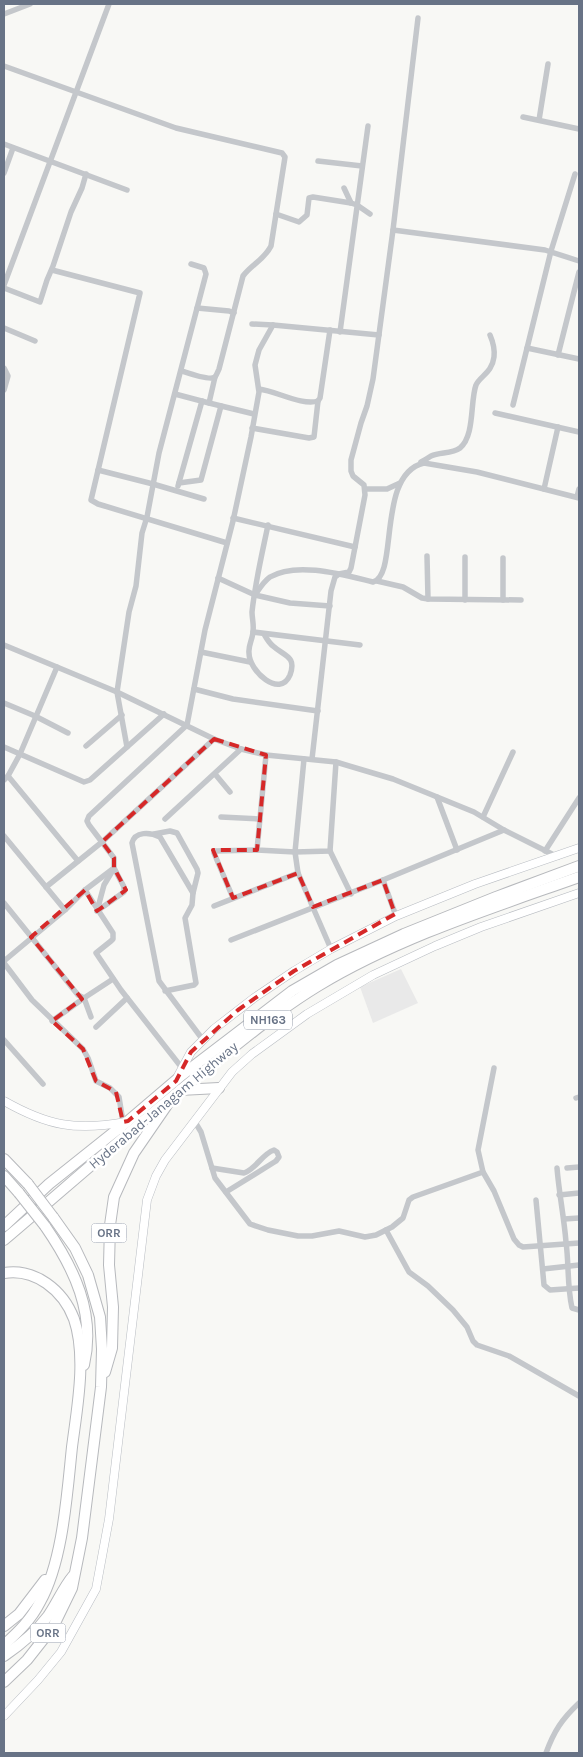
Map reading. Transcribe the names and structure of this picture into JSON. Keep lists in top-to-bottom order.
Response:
{
  "streets": {
    "highway": ["NH163", "Hyderabad-Janagam Highway", "ORR"]
  },
  "crossings": [
    ["Hyderabad-Janagam Highway", "ORR"]
  ]
}
